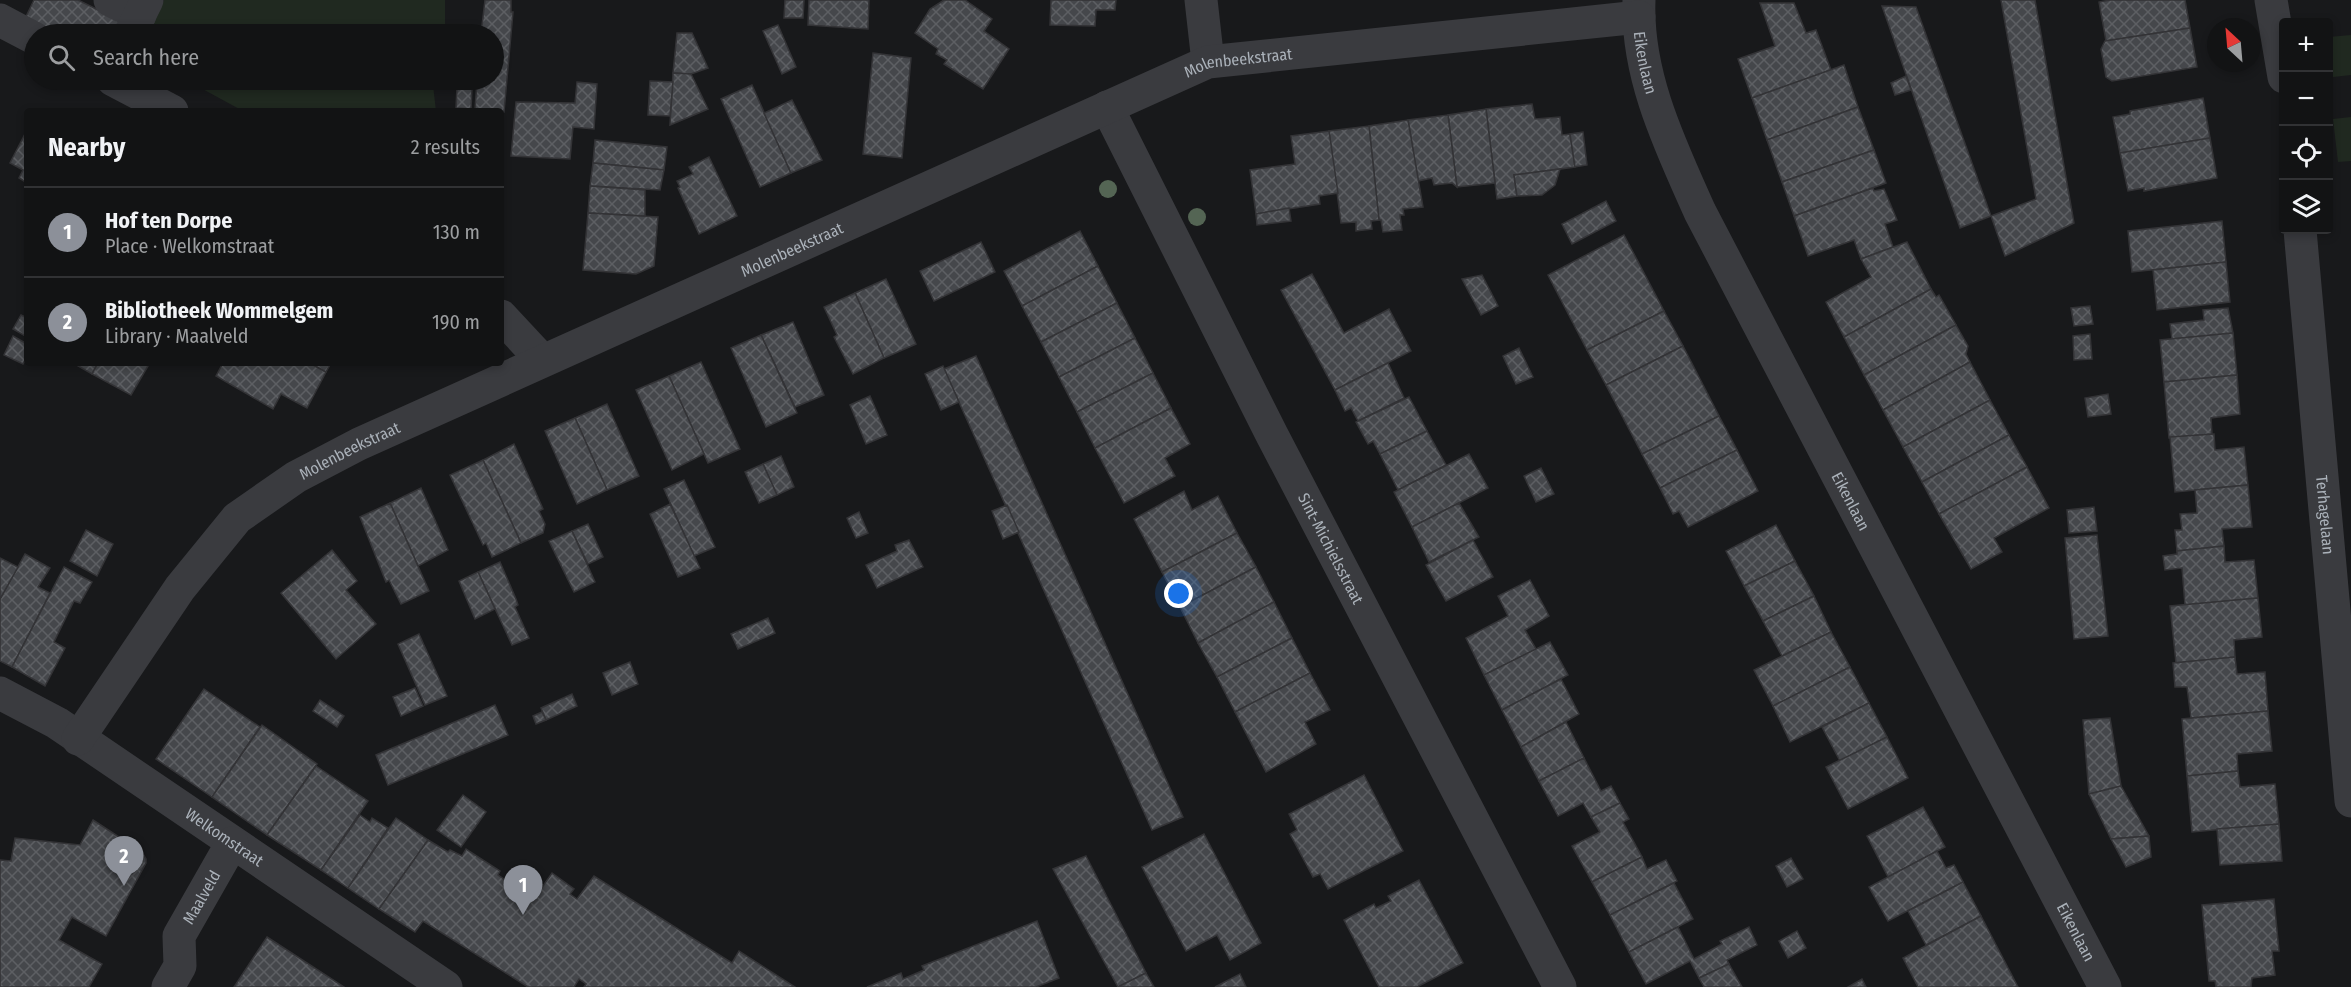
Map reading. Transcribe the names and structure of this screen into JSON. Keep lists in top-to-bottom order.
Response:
{
  "streets": {
    "street": [
      "Eikenlaan",
      "Molenbeekstraat",
      "Terhagelaan",
      "Sint-Michielsstraat",
      "Welkomstraat",
      "Maalveld"
    ]
  },
  "crossings": [
    ["Eikenlaan", "Molenbeekstraat"],
    ["Molenbeekstraat", "Sint-Michielsstraat"],
    ["Molenbeekstraat", "Welkomstraat"],
    ["Welkomstraat", "Maalveld"]
  ],
  "north": "top left",
  "page": {
    "map_buttons": ["+", "−"],
    "search": "Search here",
    "heading": ["Nearby", "2 results"],
    "list": [
      {
        "mark": "1",
        "name": "Hof ten Dorpe",
        "note": "Place · Welkomstraat",
        "value": "130 m"
      },
      {
        "mark": "2",
        "name": "Bibliotheek Wommelgem",
        "note": "Library · Maalveld",
        "value": "190 m"
      }
    ],
    "pins": ["2", "1"]
  }
}
